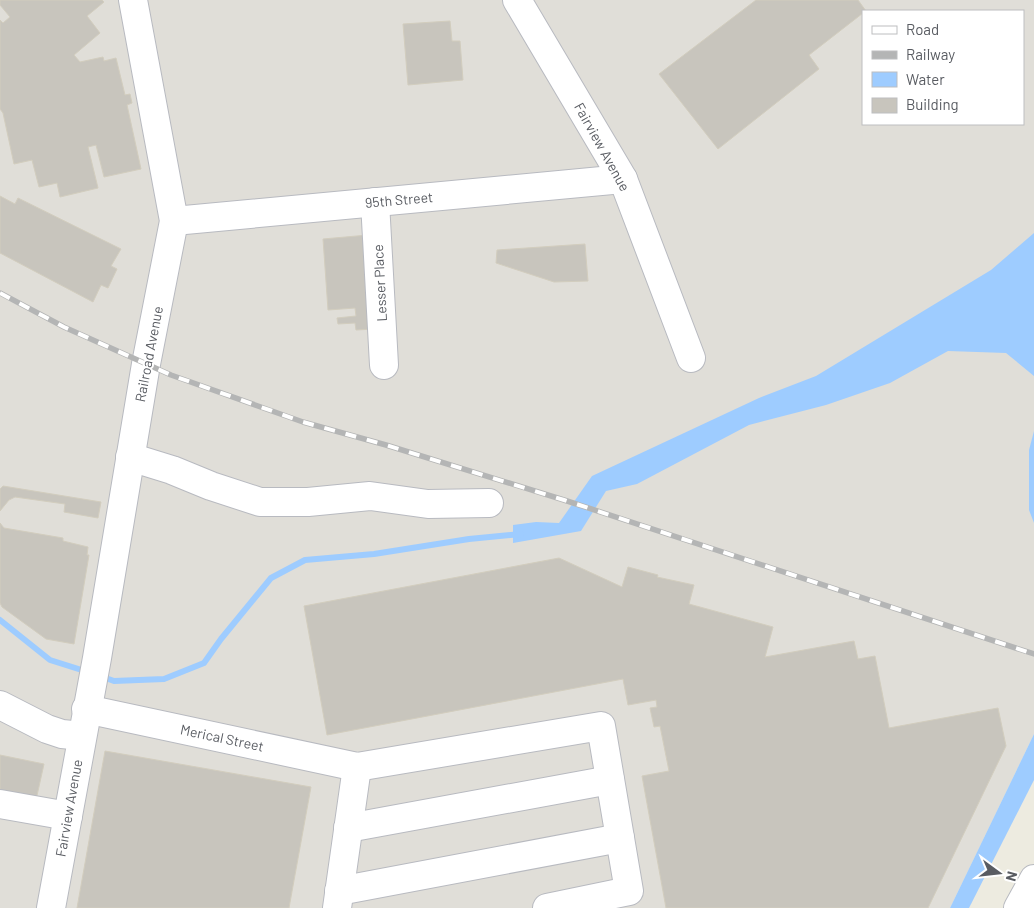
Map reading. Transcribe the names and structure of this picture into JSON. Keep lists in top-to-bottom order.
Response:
{
  "streets": {
    "street": [
      "Fairview Avenue",
      "95th Street",
      "Lesser Place",
      "Railroad Avenue",
      "Merical Street"
    ]
  },
  "crossings": [
    ["Fairview Avenue", "95th Street"],
    ["Fairview Avenue", "Railroad Avenue"],
    ["Fairview Avenue", "Merical Street"],
    ["95th Street", "Lesser Place"],
    ["95th Street", "Railroad Avenue"],
    ["Railroad Avenue", "Merical Street"]
  ],
  "legend": [
    "Road",
    "Railway",
    "Water",
    "Building"
  ],
  "north": "right"
}
